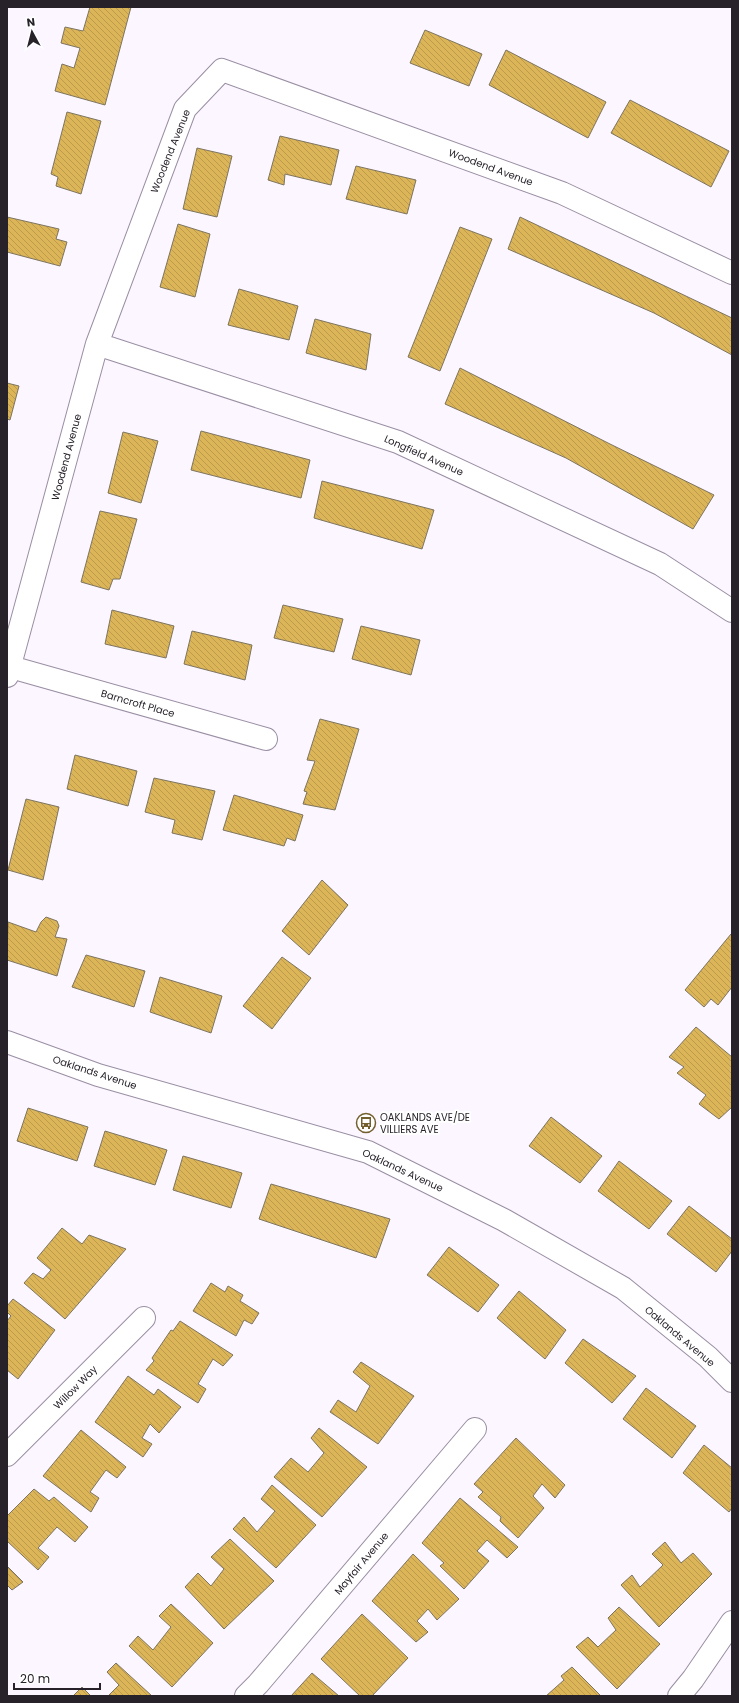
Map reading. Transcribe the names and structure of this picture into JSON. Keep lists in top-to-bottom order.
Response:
{
  "streets": {
    "street": [
      "Woodend Avenue",
      "Longfield Avenue",
      "Barncroft Place",
      "Oaklands Avenue",
      "Willow Way",
      "Mayfair Avenue"
    ]
  },
  "crossings": [
    ["Woodend Avenue", "Longfield Avenue"],
    ["Woodend Avenue", "Barncroft Place"]
  ],
  "places": {
    "bus stop": ["OAKLANDS AVE/DE VILLIERS AVE"]
  },
  "scale_bar": "20 m",
  "north": "top"
}
